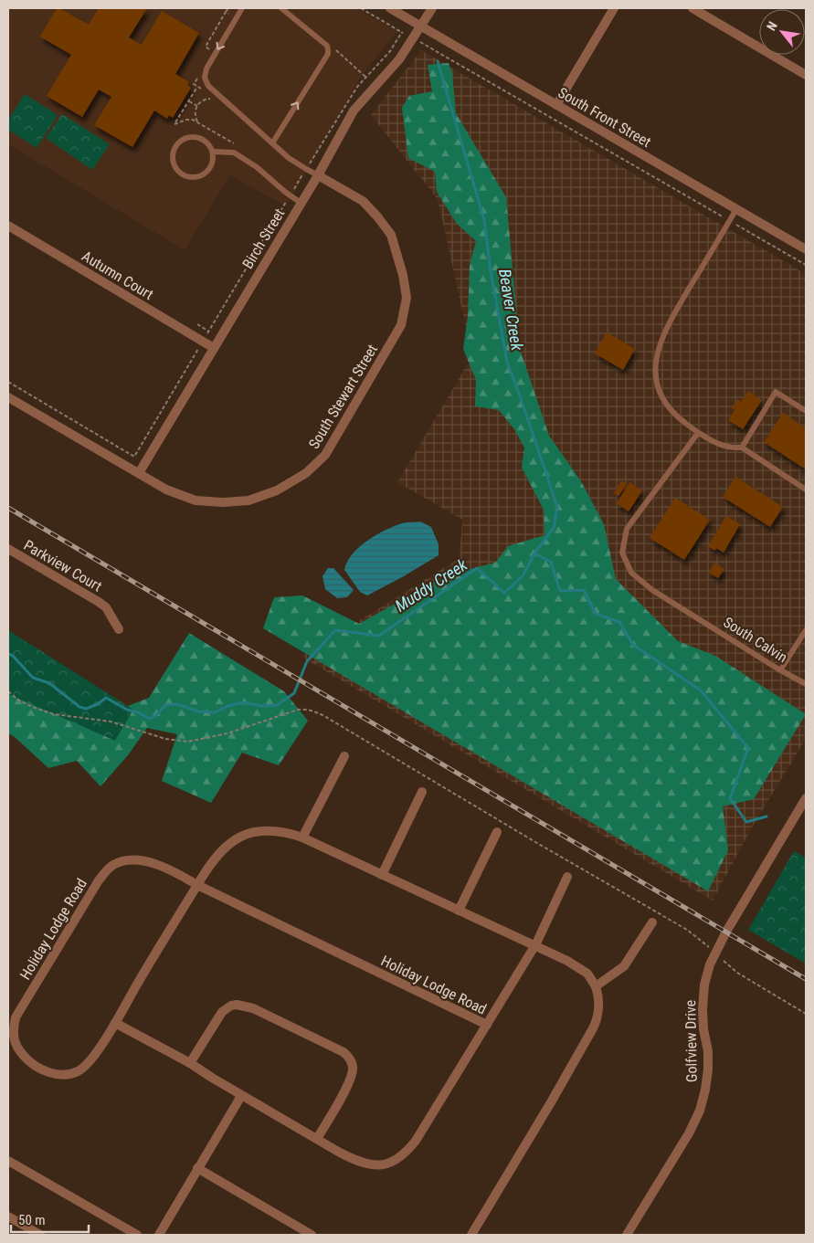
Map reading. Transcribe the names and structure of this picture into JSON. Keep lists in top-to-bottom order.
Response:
{
  "streets": {
    "street": [
      "South Front Street",
      "Birch Street",
      "Autumn Court",
      "South Stewart Street",
      "Parkview Court",
      "Holiday Lodge Road",
      "Golfview Drive"
    ],
    "lane": ["South Calvin"]
  },
  "crossings": [
    ["South Front Street", "Birch Street"],
    ["Birch Street", "Autumn Court"],
    ["Birch Street", "South Stewart Street"]
  ],
  "water": ["Beaver Creek", "Muddy Creek"],
  "scale_bar": "50 m",
  "north": "top left"
}
